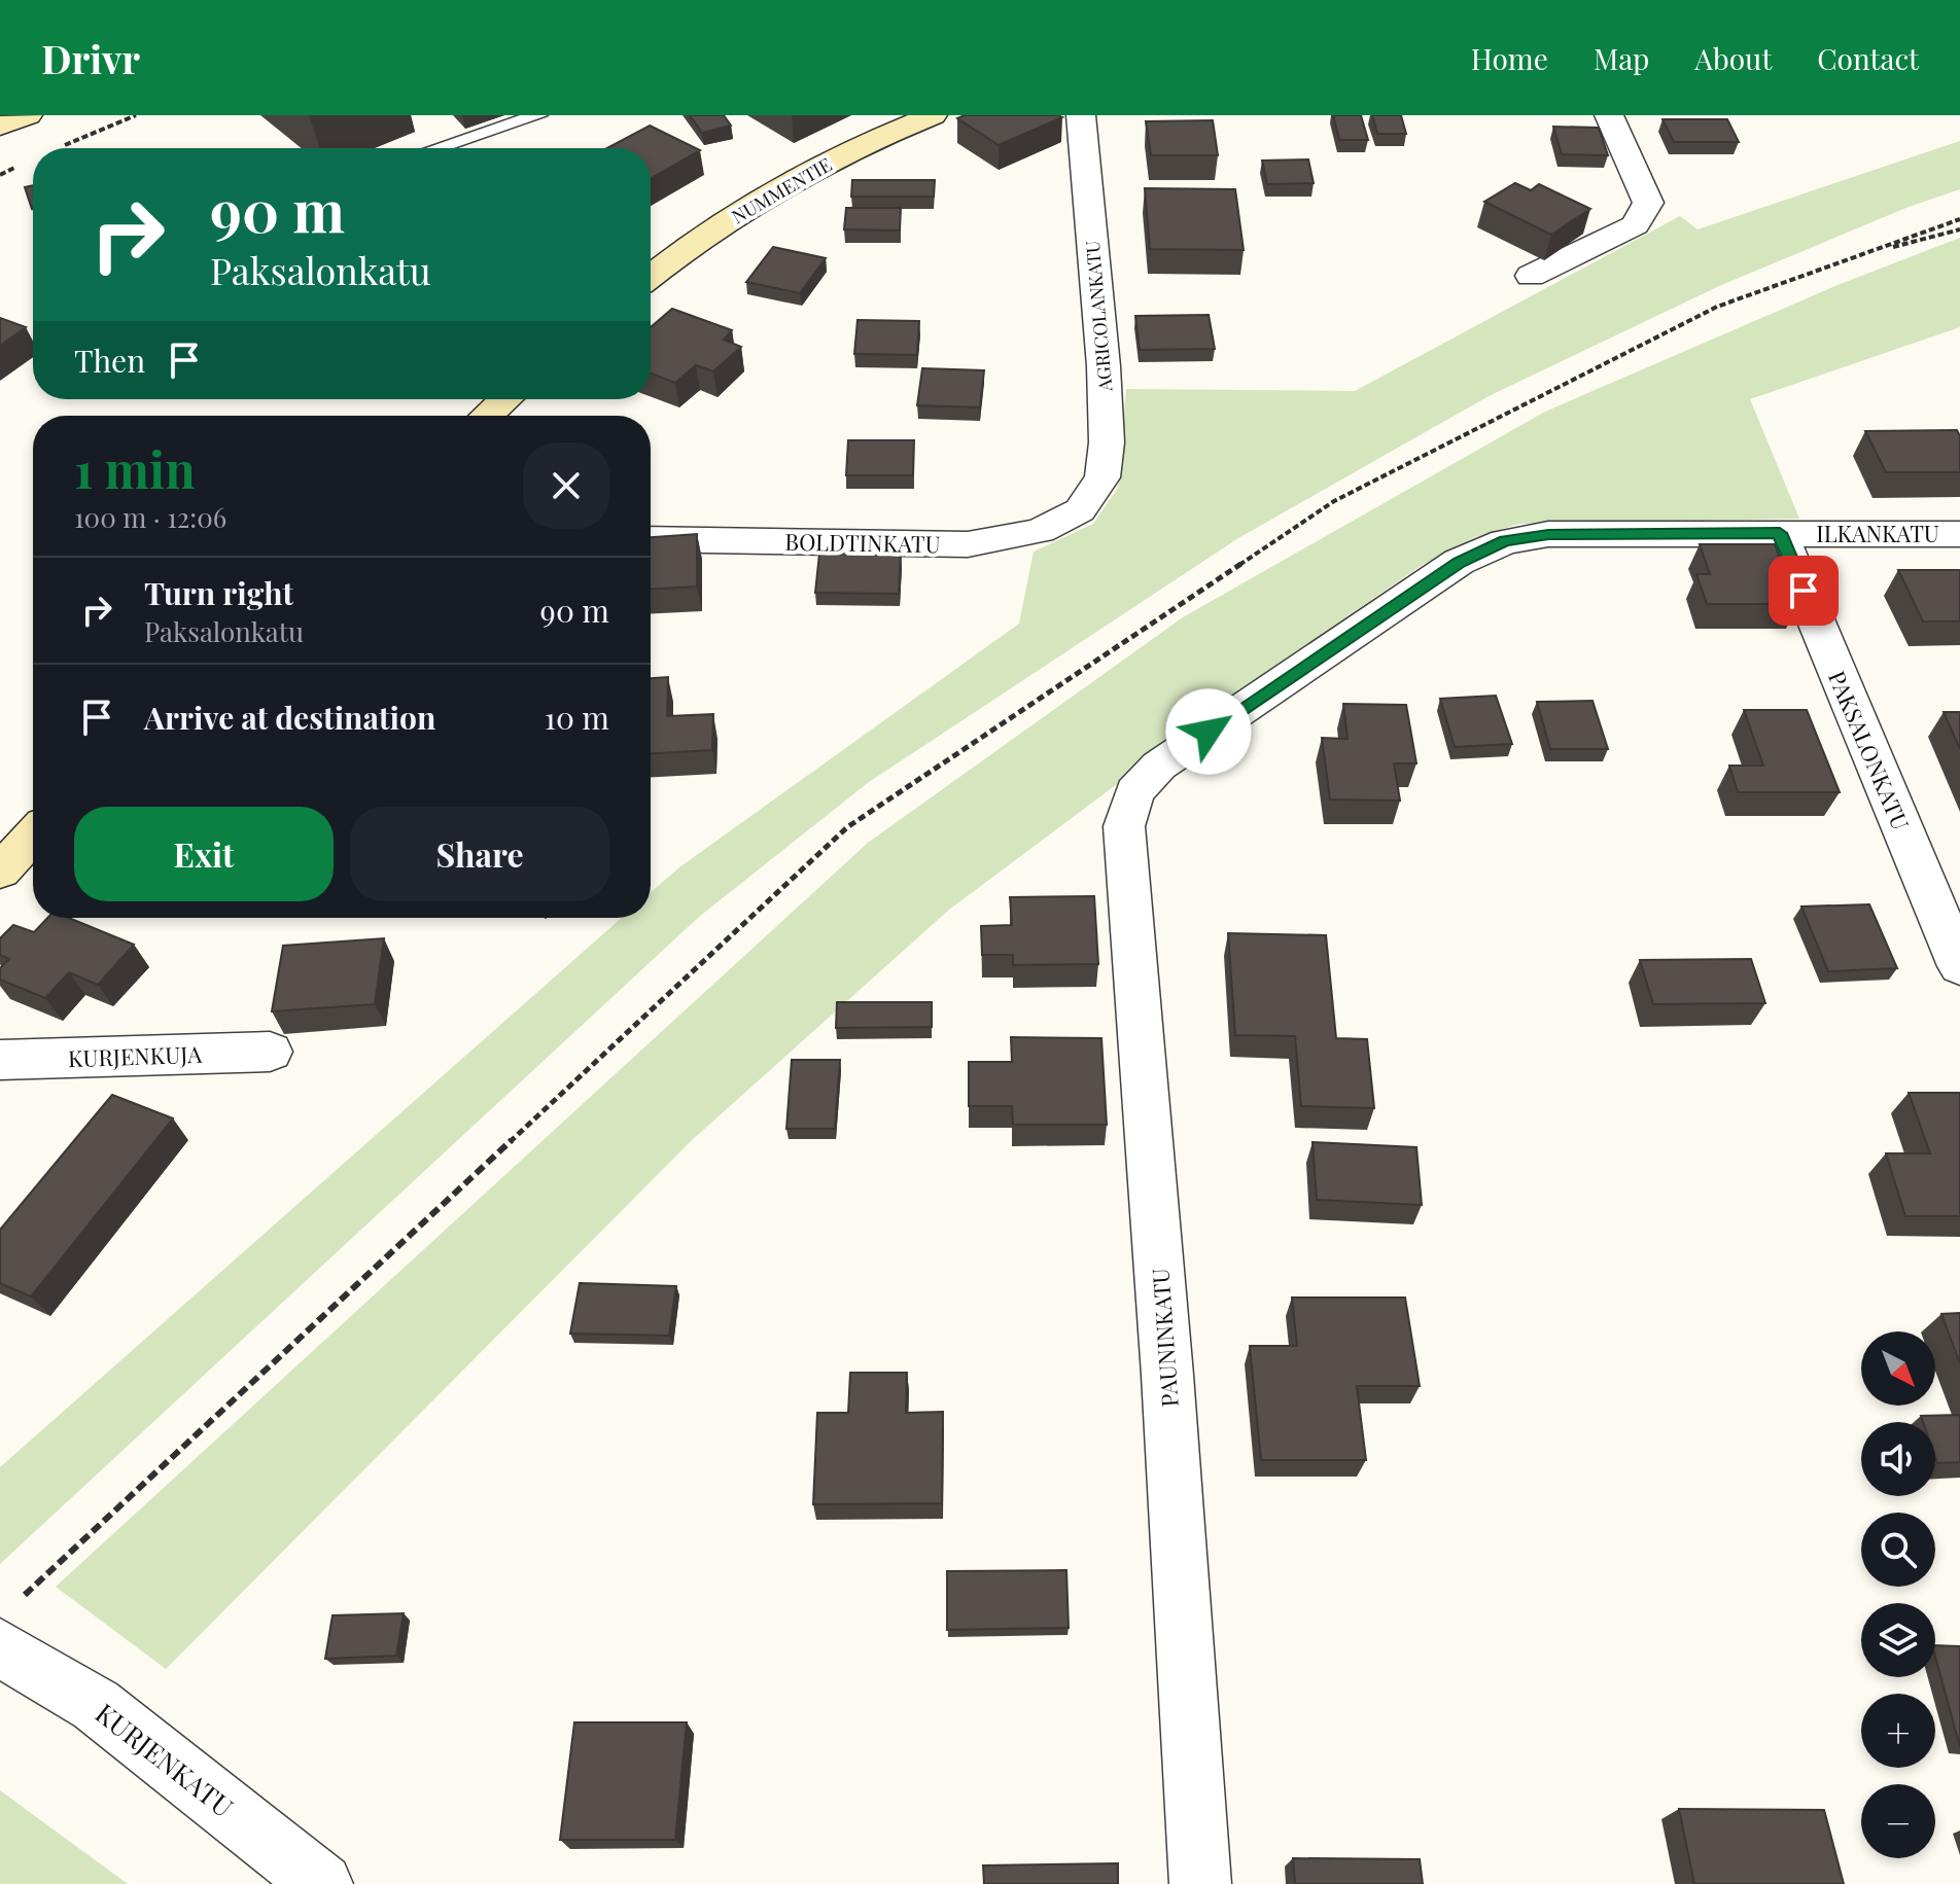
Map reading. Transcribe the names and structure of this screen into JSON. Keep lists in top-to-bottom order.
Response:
{
  "streets": {
    "street": [
      "NUMMENTIE",
      "AGRICOLANKATU",
      "ILKANKATU",
      "BOLDTINKATU",
      "PAKSALONKATU",
      "KURJENKUJA",
      "PAUNINKATU",
      "KURJENKATU"
    ]
  },
  "crossings": [
    ["AGRICOLANKATU", "BOLDTINKATU"],
    ["ILKANKATU", "PAKSALONKATU"],
    ["ILKANKATU", "PAUNINKATU"]
  ],
  "north": "bottom right",
  "page": {
    "header": "Drivr",
    "nav": [
      "Home",
      "Map",
      "About",
      "Contact"
    ],
    "turn": ["90 m", "Paksalonkatu"],
    "then": "Then",
    "heading": ["1 min", "100 m · 12:06"],
    "list": [
      {
        "name": "Turn right",
        "note": "Paksalonkatu",
        "value": "90 m"
      },
      {
        "name": "Arrive at destination",
        "value": "10 m"
      }
    ],
    "buttons": ["Exit", "Share"],
    "map_buttons": ["+", "−"]
  }
}
